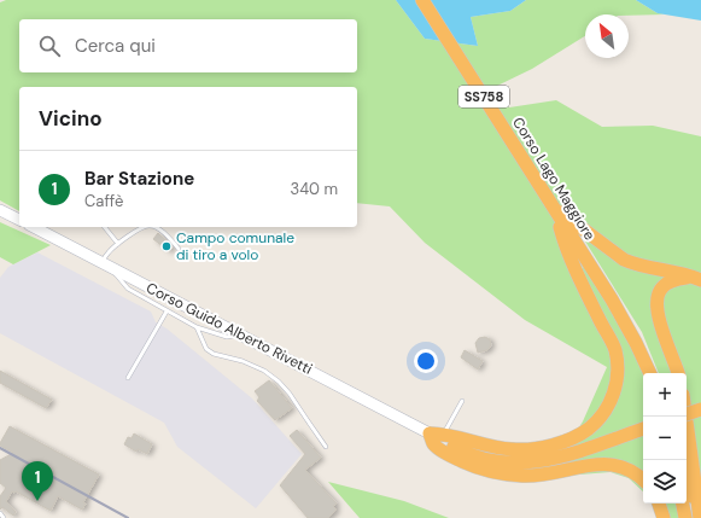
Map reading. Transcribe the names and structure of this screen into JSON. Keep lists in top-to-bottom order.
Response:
{
  "streets": {
    "highway": ["SS758", "Corso Lago Maggiore"],
    "main road": ["Corso Guido Alberto Rivetti"]
  },
  "places": ["Campo comunale di tiro a volo"],
  "north": "top left",
  "page": {
    "search": "Cerca qui",
    "heading": "Vicino",
    "list": [
      {
        "mark": "1",
        "name": "Bar Stazione",
        "note": "Caffè",
        "value": "340 m"
      }
    ],
    "map_buttons": ["+", "−"],
    "pins": "1"
  }
}
